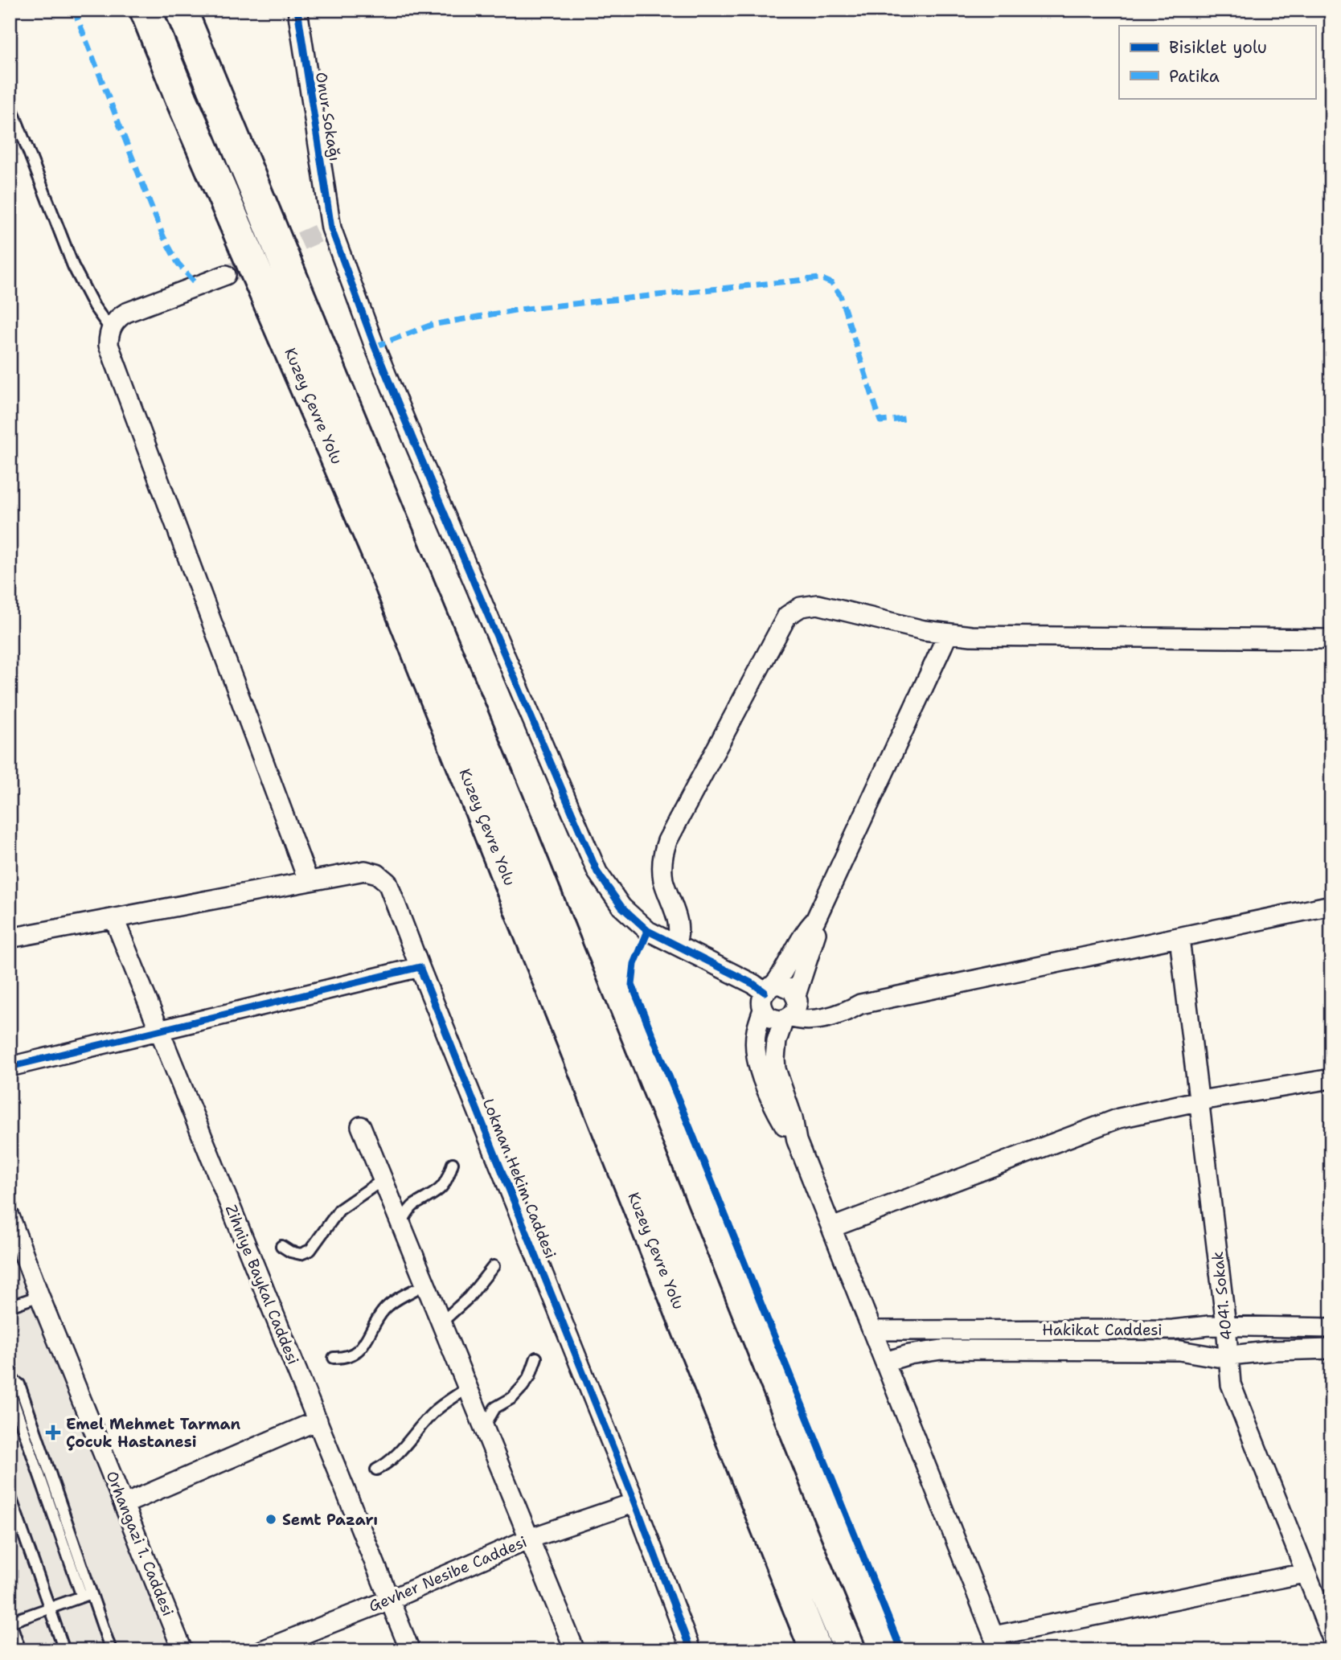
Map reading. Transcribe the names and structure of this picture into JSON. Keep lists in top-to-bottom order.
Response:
{
  "streets": {
    "highway": ["Kuzey Çevre Yolu"],
    "street": [
      "Onur Sokağı",
      "Lokman Hekim Caddesi",
      "Zihniye Baykal Caddesi",
      "4041. Sokak",
      "Hakikat Caddesi",
      "Orhangazi 1. Caddesi",
      "Gevher Nesibe Caddesi"
    ]
  },
  "crossings": [
    ["Lokman Hekim Caddesi", "Zihniye Baykal Caddesi"],
    ["Lokman Hekim Caddesi", "Gevher Nesibe Caddesi"],
    ["Zihniye Baykal Caddesi", "Gevher Nesibe Caddesi"],
    ["4041. Sokak", "Hakikat Caddesi"]
  ],
  "places": {
    "health": ["Emel Mehmet Tarman Çocuk Hastanesi"],
    "other": ["Semt Pazarı"]
  },
  "legend": ["Bisiklet yolu", "Patika"]
}
